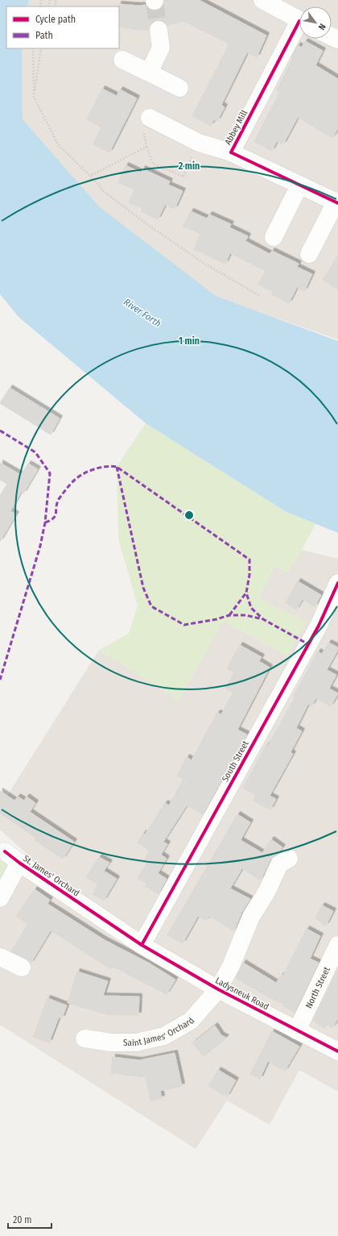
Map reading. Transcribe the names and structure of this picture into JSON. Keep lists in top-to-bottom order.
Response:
{
  "streets": {
    "street": [
      "Abbey Mill",
      "South Street",
      "St. James' Orchard",
      "North Street",
      "Ladysneuk Road",
      "Saint James' Orchard"
    ]
  },
  "crossings": [
    ["South Street", "St. James' Orchard"],
    ["South Street", "Ladysneuk Road"],
    ["St. James' Orchard", "Ladysneuk Road"],
    ["North Street", "Ladysneuk Road"],
    ["Ladysneuk Road", "Saint James' Orchard"]
  ],
  "water": ["River Forth"],
  "legend": ["Cycle path", "Path"],
  "scale_bar": "20 m",
  "north": "bottom right",
  "rings": ["2 min", "1 min"]
}
